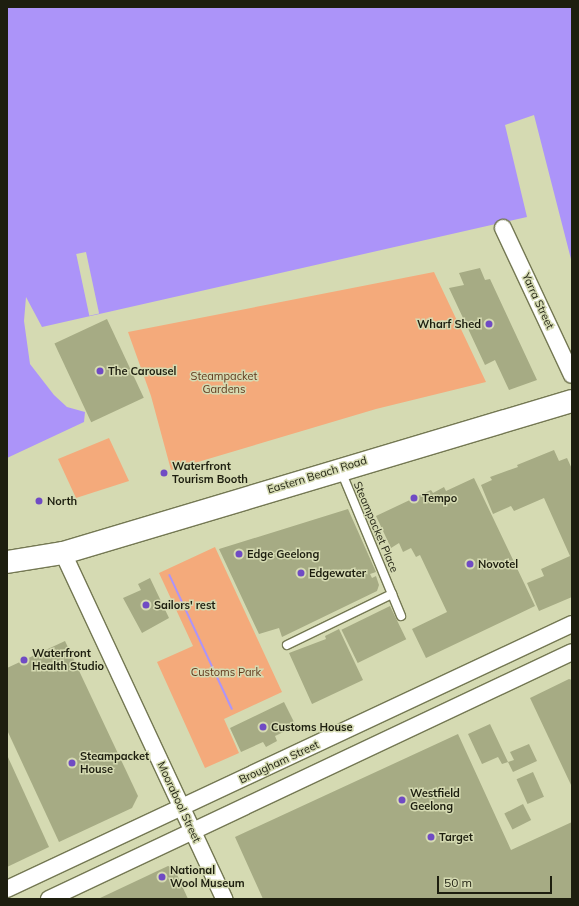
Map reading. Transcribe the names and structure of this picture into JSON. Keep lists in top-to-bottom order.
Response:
{
  "streets": {
    "street": [
      "Yarra Street",
      "Eastern Beach Road",
      "Brougham Street",
      "Moorabool Street"
    ],
    "lane": ["Steampacket Place"]
  },
  "crossings": [
    ["Eastern Beach Road", "Steampacket Place"],
    ["Eastern Beach Road", "Moorabool Street"],
    ["Brougham Street", "Moorabool Street"]
  ],
  "parks": ["Steampacket Gardens", "Customs Park"],
  "places": [
    "Wharf Shed",
    "The Carousel",
    "Waterfront Tourism Booth",
    "Tempo",
    "North",
    "Edge Geelong",
    "Novotel",
    "Edgewater",
    "Sailors' rest",
    "Waterfront Health Studio",
    "Customs House",
    "Steampacket House",
    "Westfield Geelong",
    "Target",
    "National Wool Museum"
  ],
  "scale_bar": "50 m"
}
